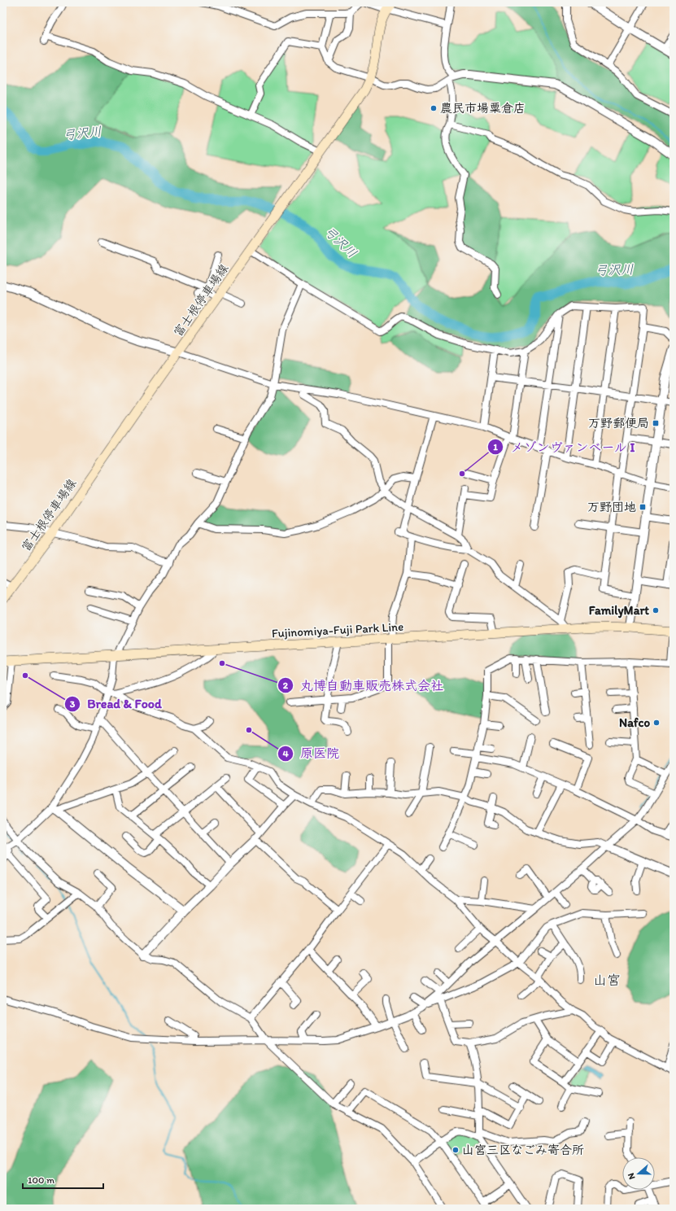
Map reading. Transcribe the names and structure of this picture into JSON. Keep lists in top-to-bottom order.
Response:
{
  "streets": {
    "main road": ["富士根停車場線", "Fujinomiya-Fuji Park Line"]
  },
  "districts": ["山宮"],
  "water": ["弓沢川"],
  "places": {
    "other": [
      "農民市場粟倉店",
      "メゾンヴァンベール I",
      "FamilyMart",
      "丸博自動車販売株式会社",
      "Bread & Food",
      "Nafco",
      "原医院",
      "山宮三区なごみ寄合所"
    ],
    "transit": ["万野郵便局", "万野団地"]
  },
  "scale_bar": "100 m",
  "north": "left"
}
